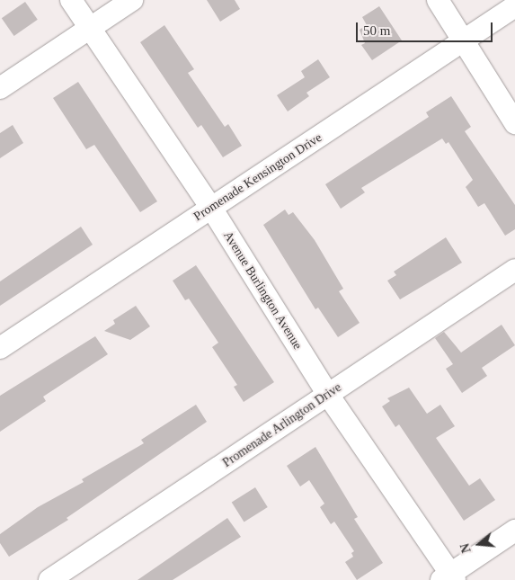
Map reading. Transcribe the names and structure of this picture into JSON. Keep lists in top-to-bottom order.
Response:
{
  "streets": {
    "street": ["Promenade Kensington Drive", "Avenue Burlington Avenue", "Promenade Arlington Drive"]
  },
  "crossings": [
    ["Promenade Kensington Drive", "Avenue Burlington Avenue"],
    ["Avenue Burlington Avenue", "Promenade Arlington Drive"]
  ],
  "scale_bar": "50 m",
  "north": "left"
}
